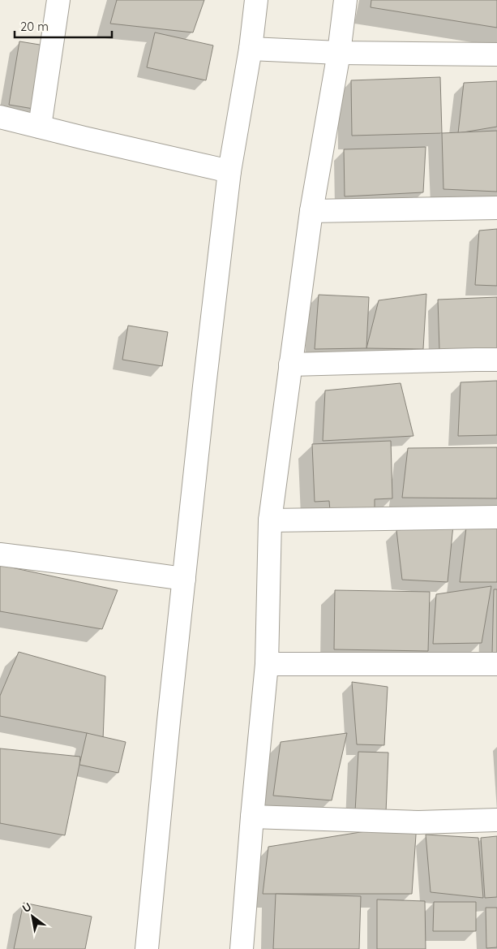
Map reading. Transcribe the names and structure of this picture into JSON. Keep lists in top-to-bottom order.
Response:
{
  "scale_bar": "20 m",
  "north": "top left"
}
